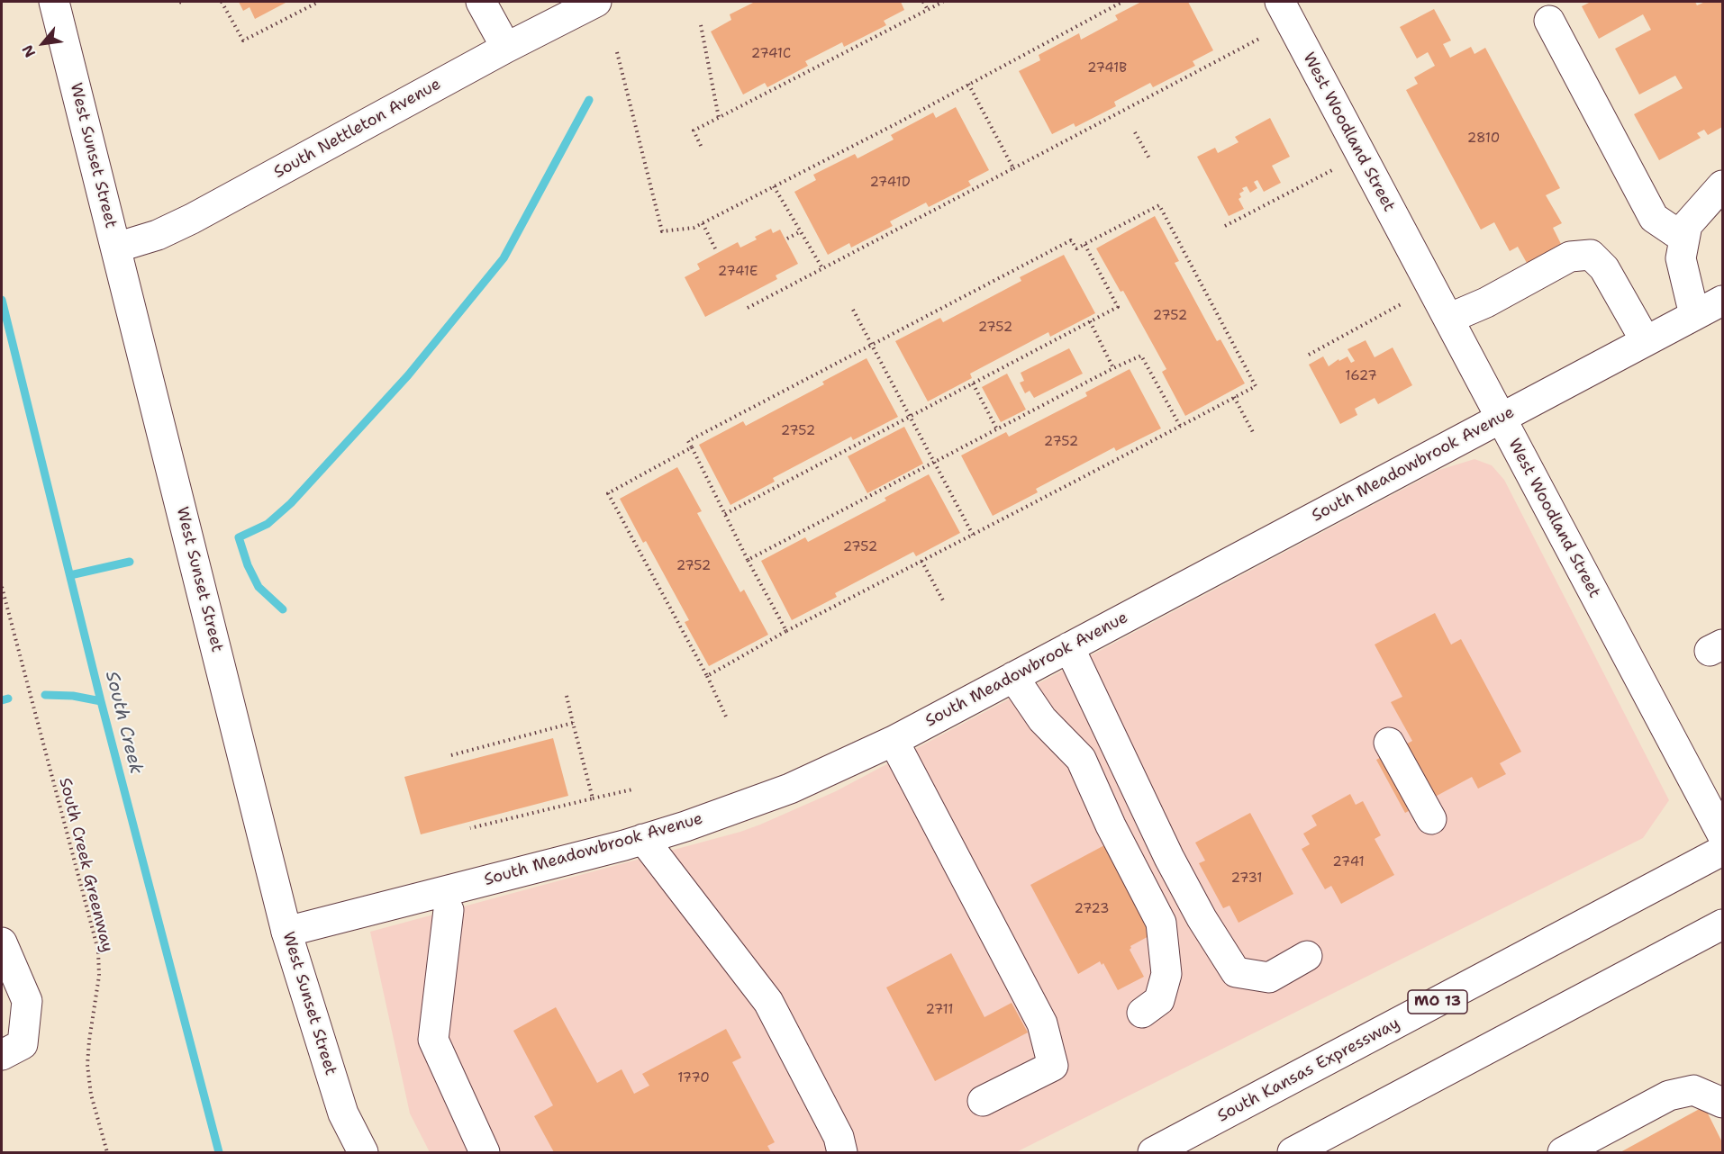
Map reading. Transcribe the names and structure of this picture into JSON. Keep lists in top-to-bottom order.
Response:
{
  "streets": {
    "street": [
      "South Nettleton Avenue",
      "West Woodland Street",
      "West Sunset Street",
      "South Meadowbrook Avenue",
      "MO 13",
      "South Kansas Expressway"
    ],
    "path": ["South Creek Greenway"]
  },
  "crossings": [
    ["South Nettleton Avenue", "West Sunset Street"],
    ["West Woodland Street", "South Meadowbrook Avenue"],
    ["West Sunset Street", "South Meadowbrook Avenue"]
  ],
  "water": ["South Creek"],
  "house_numbers": [
    "2741C",
    "2741B",
    "2810",
    "2741D",
    "2741E",
    "2752",
    "2752",
    "1627",
    "2752",
    "2752",
    "2752",
    "2752",
    "2741",
    "2731",
    "2723",
    "2711",
    "1770"
  ],
  "north": "bottom left"
}
